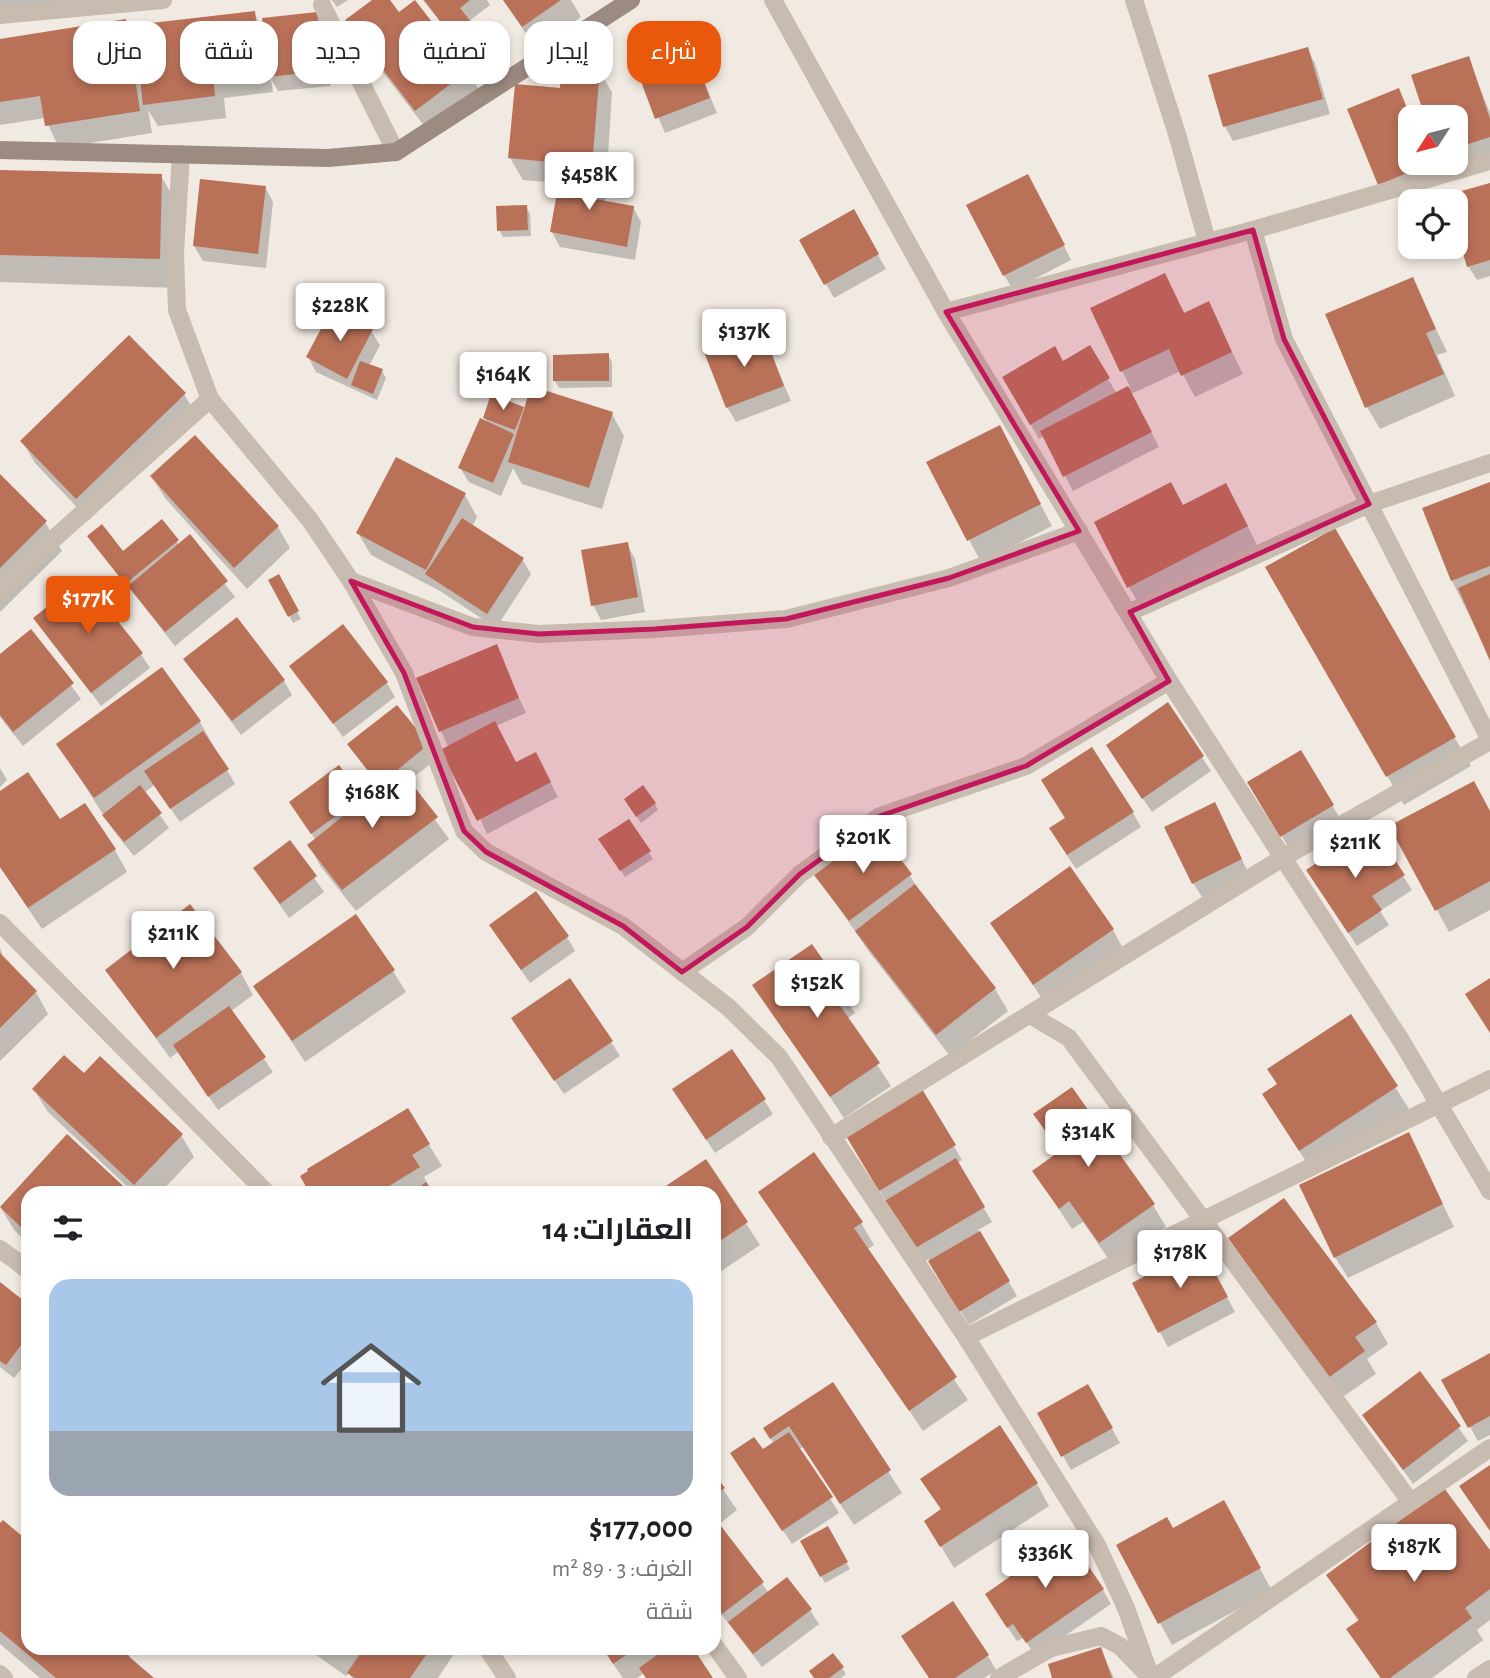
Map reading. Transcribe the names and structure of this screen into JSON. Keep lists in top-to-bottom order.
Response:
{
  "north": "bottom left",
  "page": {
    "chip": [
      "شراء",
      "إيجار",
      "تصفية",
      "جديد",
      "شقة",
      "منزل"
    ],
    "price": [
      "$458K",
      "$228K",
      "$137K",
      "$164K",
      "$177K",
      "$168K",
      "$201K",
      "$211K",
      "$211K",
      "$152K",
      "$314K",
      "$178K",
      "$187K",
      "$336K"
    ],
    "heading": "العقارات: 14",
    "list": [
      {
        "name": "$177,000",
        "note": "الغرف: 3 · 89 m² · شقة"
      }
    ]
  }
}
